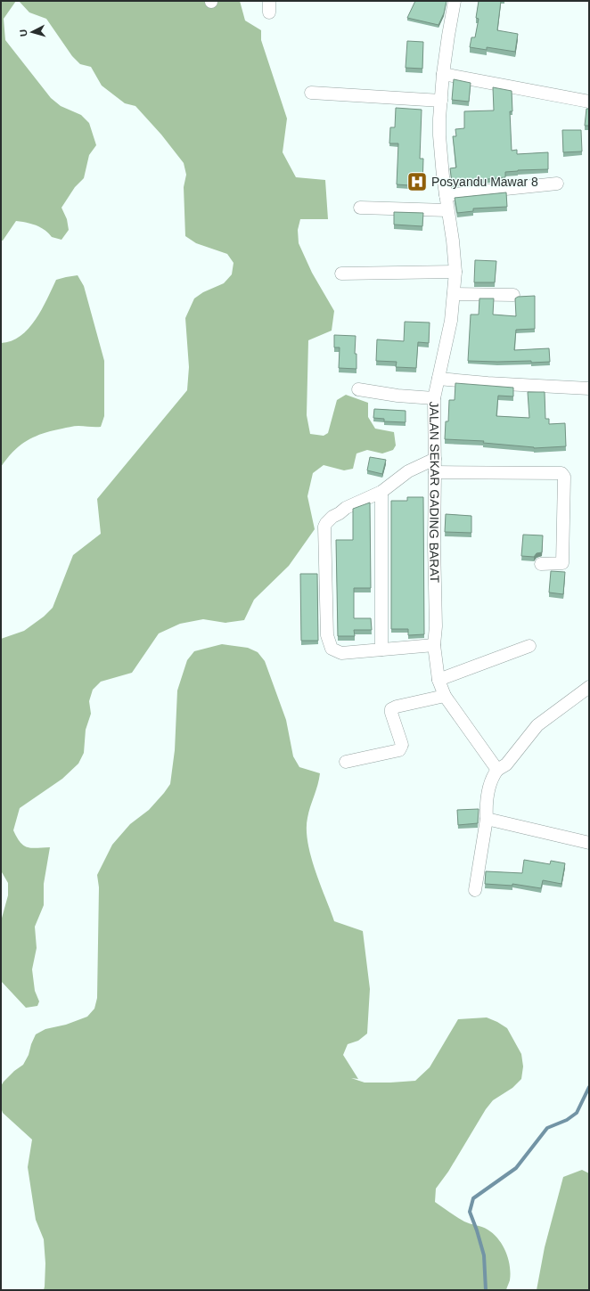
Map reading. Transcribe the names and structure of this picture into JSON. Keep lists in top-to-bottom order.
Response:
{
  "streets": {
    "street": ["JALAN SEKAR GADING BARAT"]
  },
  "places": {
    "hospital": ["Posyandu Mawar 8"]
  },
  "north": "left"
}
